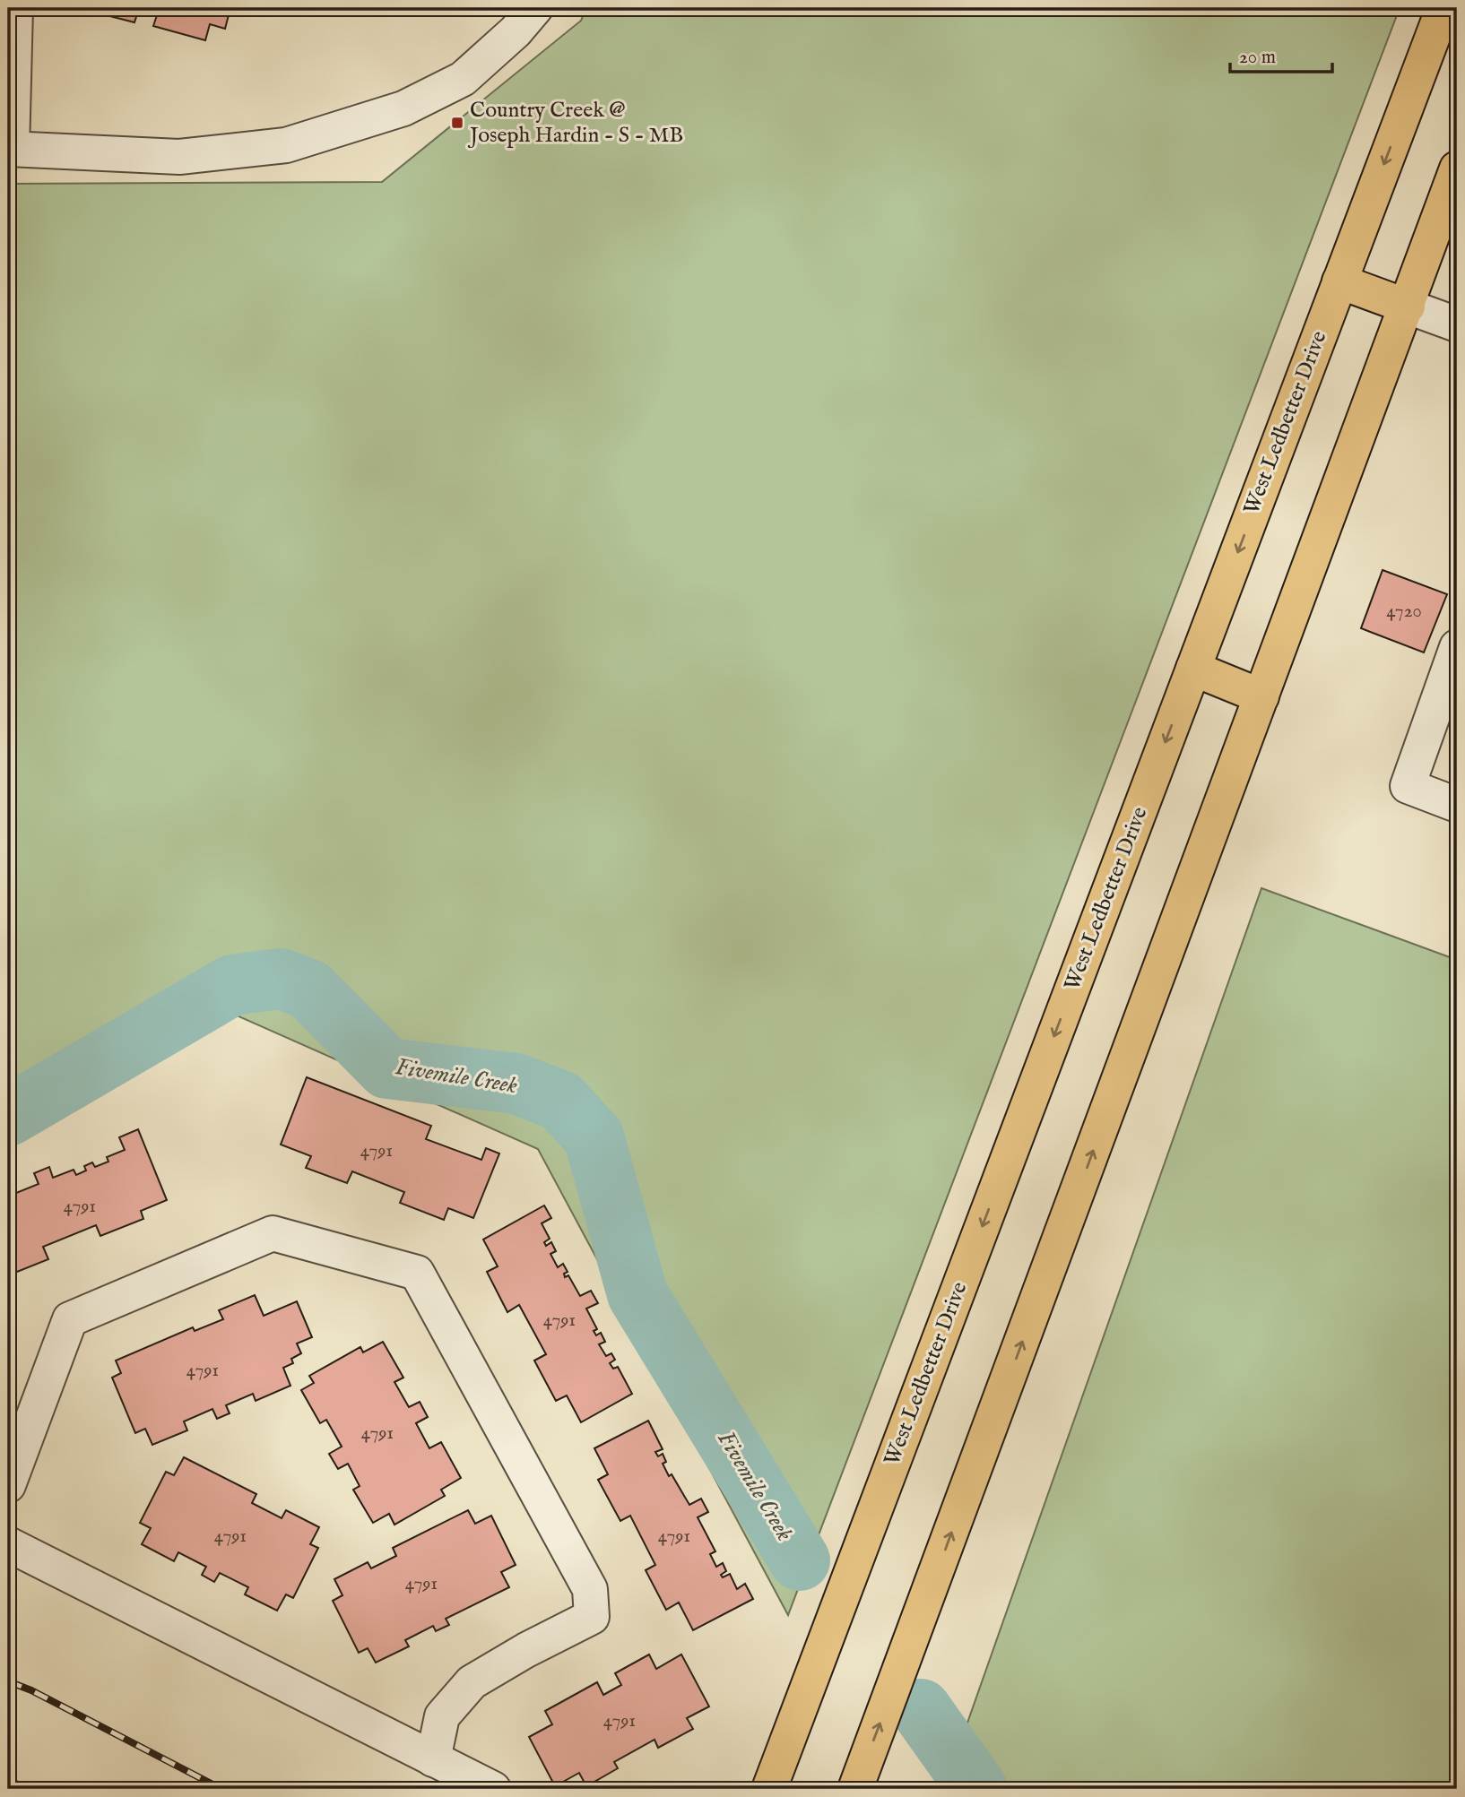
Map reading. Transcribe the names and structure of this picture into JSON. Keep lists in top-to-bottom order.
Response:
{
  "streets": {
    "main road": ["West Ledbetter Drive"]
  },
  "water": ["Fivemile Creek"],
  "places": {
    "transit": ["Country Creek @ Joseph Hardin - S - MB"]
  },
  "house_numbers": [
    "4720",
    "4791",
    "4791",
    "4791",
    "4791",
    "4791",
    "4791",
    "4791",
    "4791",
    "4791"
  ],
  "scale_bar": "20 m"
}
